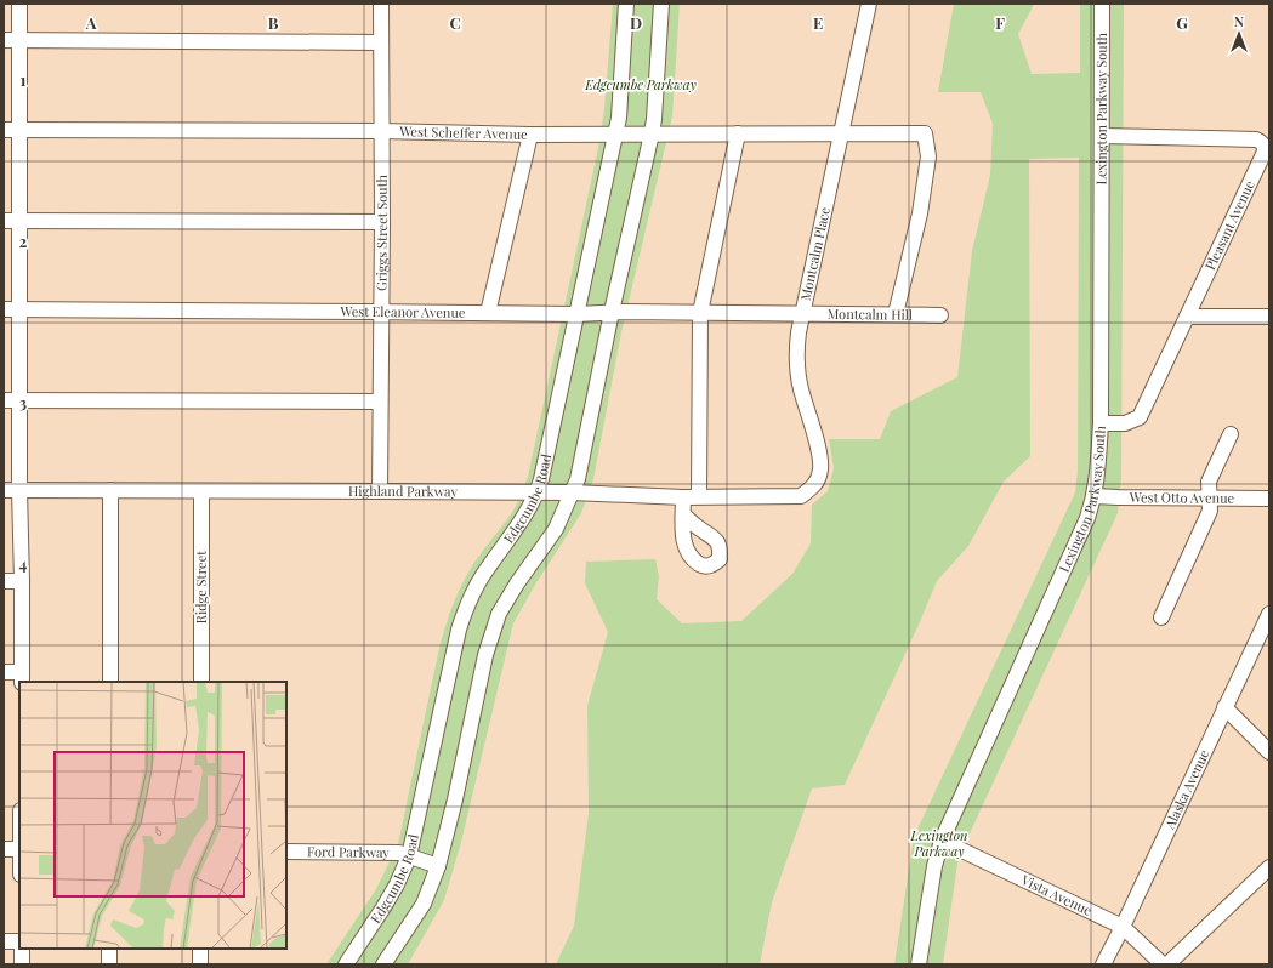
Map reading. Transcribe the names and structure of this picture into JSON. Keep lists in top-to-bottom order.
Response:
{
  "streets": {
    "street": [
      "Lexington Parkway South",
      "West Scheffer Avenue",
      "Pleasant Avenue",
      "Griggs Street South",
      "Montcalm Place",
      "West Eleanor Avenue",
      "Montcalm Hill",
      "Highland Parkway",
      "Edgcumbe Road",
      "West Otto Avenue",
      "Ridge Street",
      "Alaska Avenue",
      "Ford Parkway",
      "Vista Avenue"
    ]
  },
  "crossings": [
    ["Lexington Parkway South", "Pleasant Avenue"],
    ["Lexington Parkway South", "West Otto Avenue"],
    ["Lexington Parkway South", "Vista Avenue"],
    ["West Scheffer Avenue", "Griggs Street South"],
    ["West Scheffer Avenue", "Montcalm Place"],
    ["West Scheffer Avenue", "Montcalm Hill"],
    ["West Scheffer Avenue", "Edgcumbe Road"],
    ["Griggs Street South", "West Eleanor Avenue"],
    ["Griggs Street South", "Highland Parkway"],
    ["Montcalm Place", "West Eleanor Avenue"],
    ["Montcalm Place", "Montcalm Hill"],
    ["Montcalm Place", "Highland Parkway"],
    ["West Eleanor Avenue", "Montcalm Hill"],
    ["West Eleanor Avenue", "Edgcumbe Road"],
    ["Highland Parkway", "Edgcumbe Road"],
    ["Highland Parkway", "Ridge Street"],
    ["Edgcumbe Road", "Ford Parkway"],
    ["Alaska Avenue", "Vista Avenue"]
  ],
  "parks": ["Edgcumbe Parkway", "Lexington Parkway"],
  "north": "top",
  "grid": {
    "columns": [
      "A",
      "B",
      "C",
      "D",
      "E",
      "F",
      "G"
    ],
    "rows": [
      "1",
      "2",
      "3",
      "4"
    ]
  }
}
